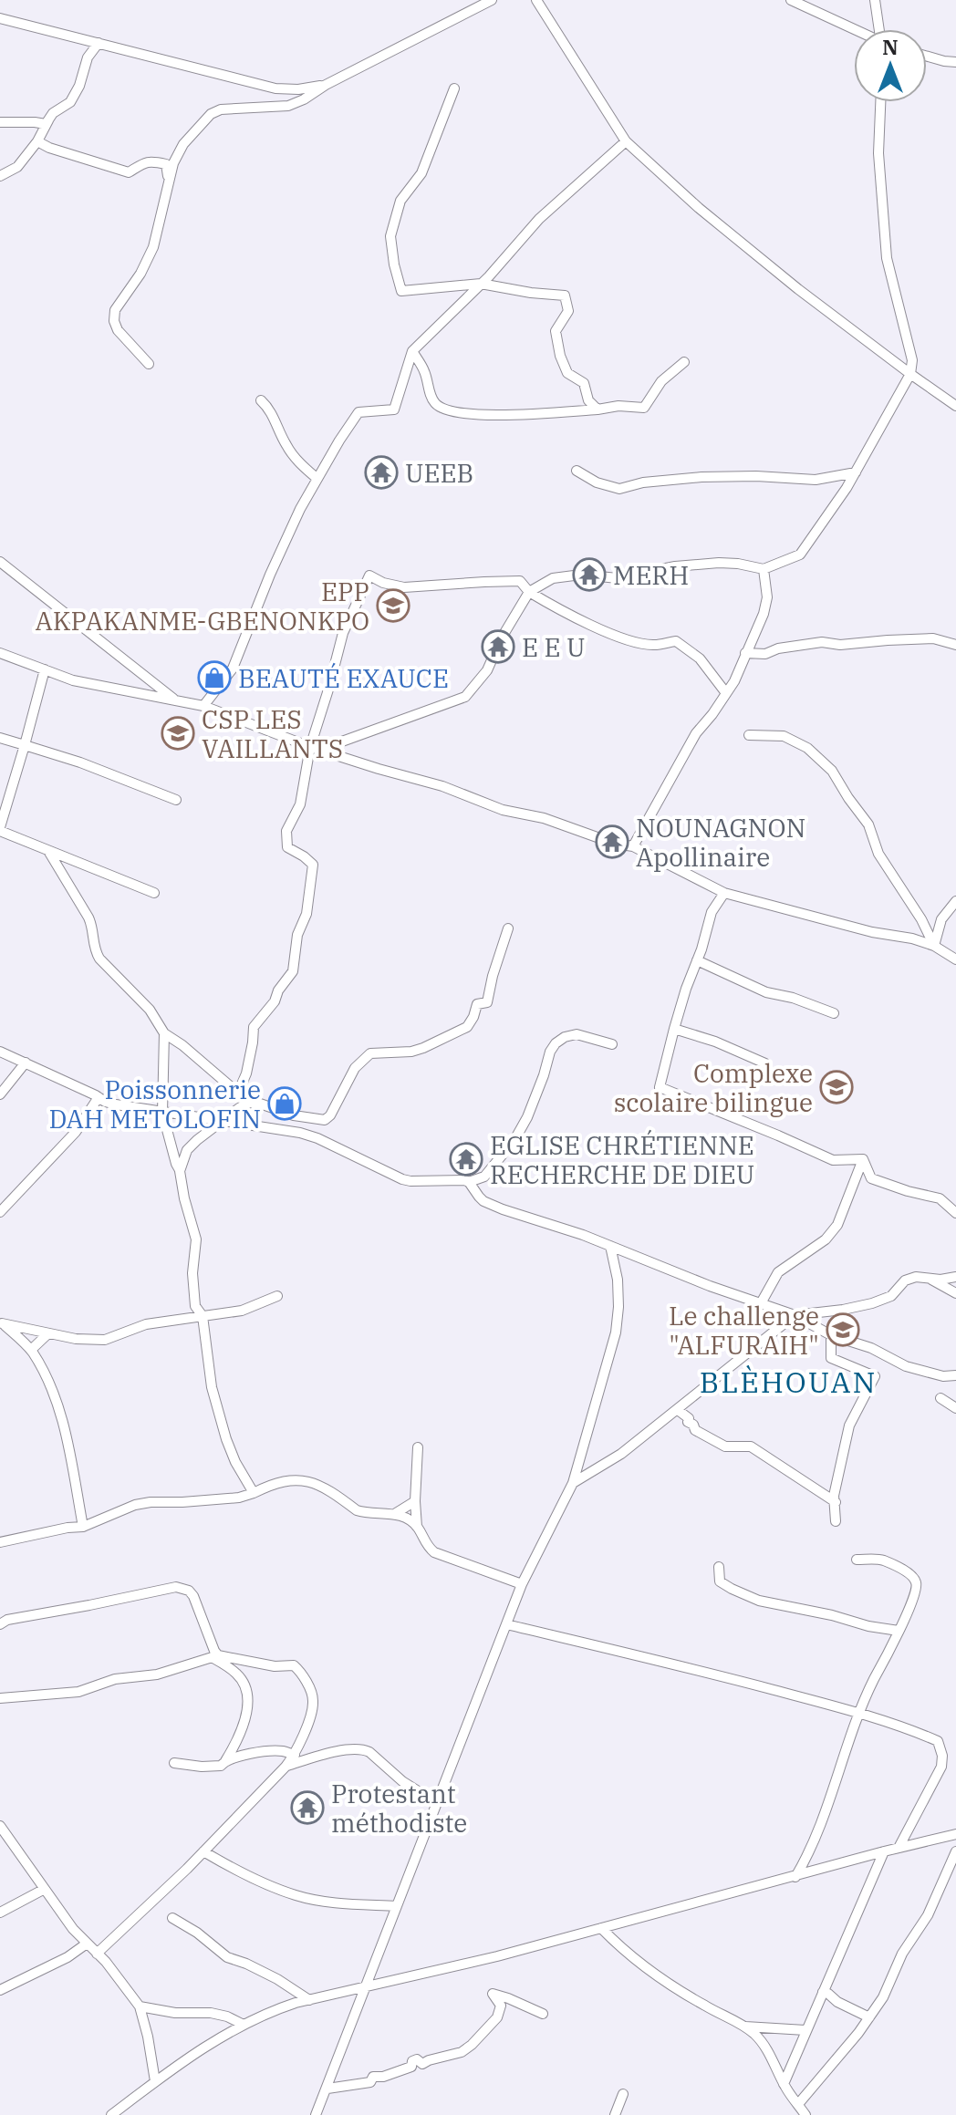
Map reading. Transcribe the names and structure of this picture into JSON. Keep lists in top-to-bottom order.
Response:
{
  "districts": ["BLÈHOUAN"],
  "places": {
    "temple": [
      "UEEB",
      "MERH",
      "E E U",
      "NOUNAGNON Apollinaire",
      "EGLISE CHRÉTIENNE RECHERCHE DE DIEU",
      "Protestant méthodiste"
    ],
    "school or university": [
      "EPP AKPAKANME-GBENONKPO",
      "CSP LES VAILLANTS",
      "Complexe scolaire bilingue",
      "Le challenge \"ALFURAIH\""
    ],
    "shop": ["BEAUTÉ EXAUCE", "Poissonnerie DAH METOLOFIN"]
  },
  "north": "top"
}
